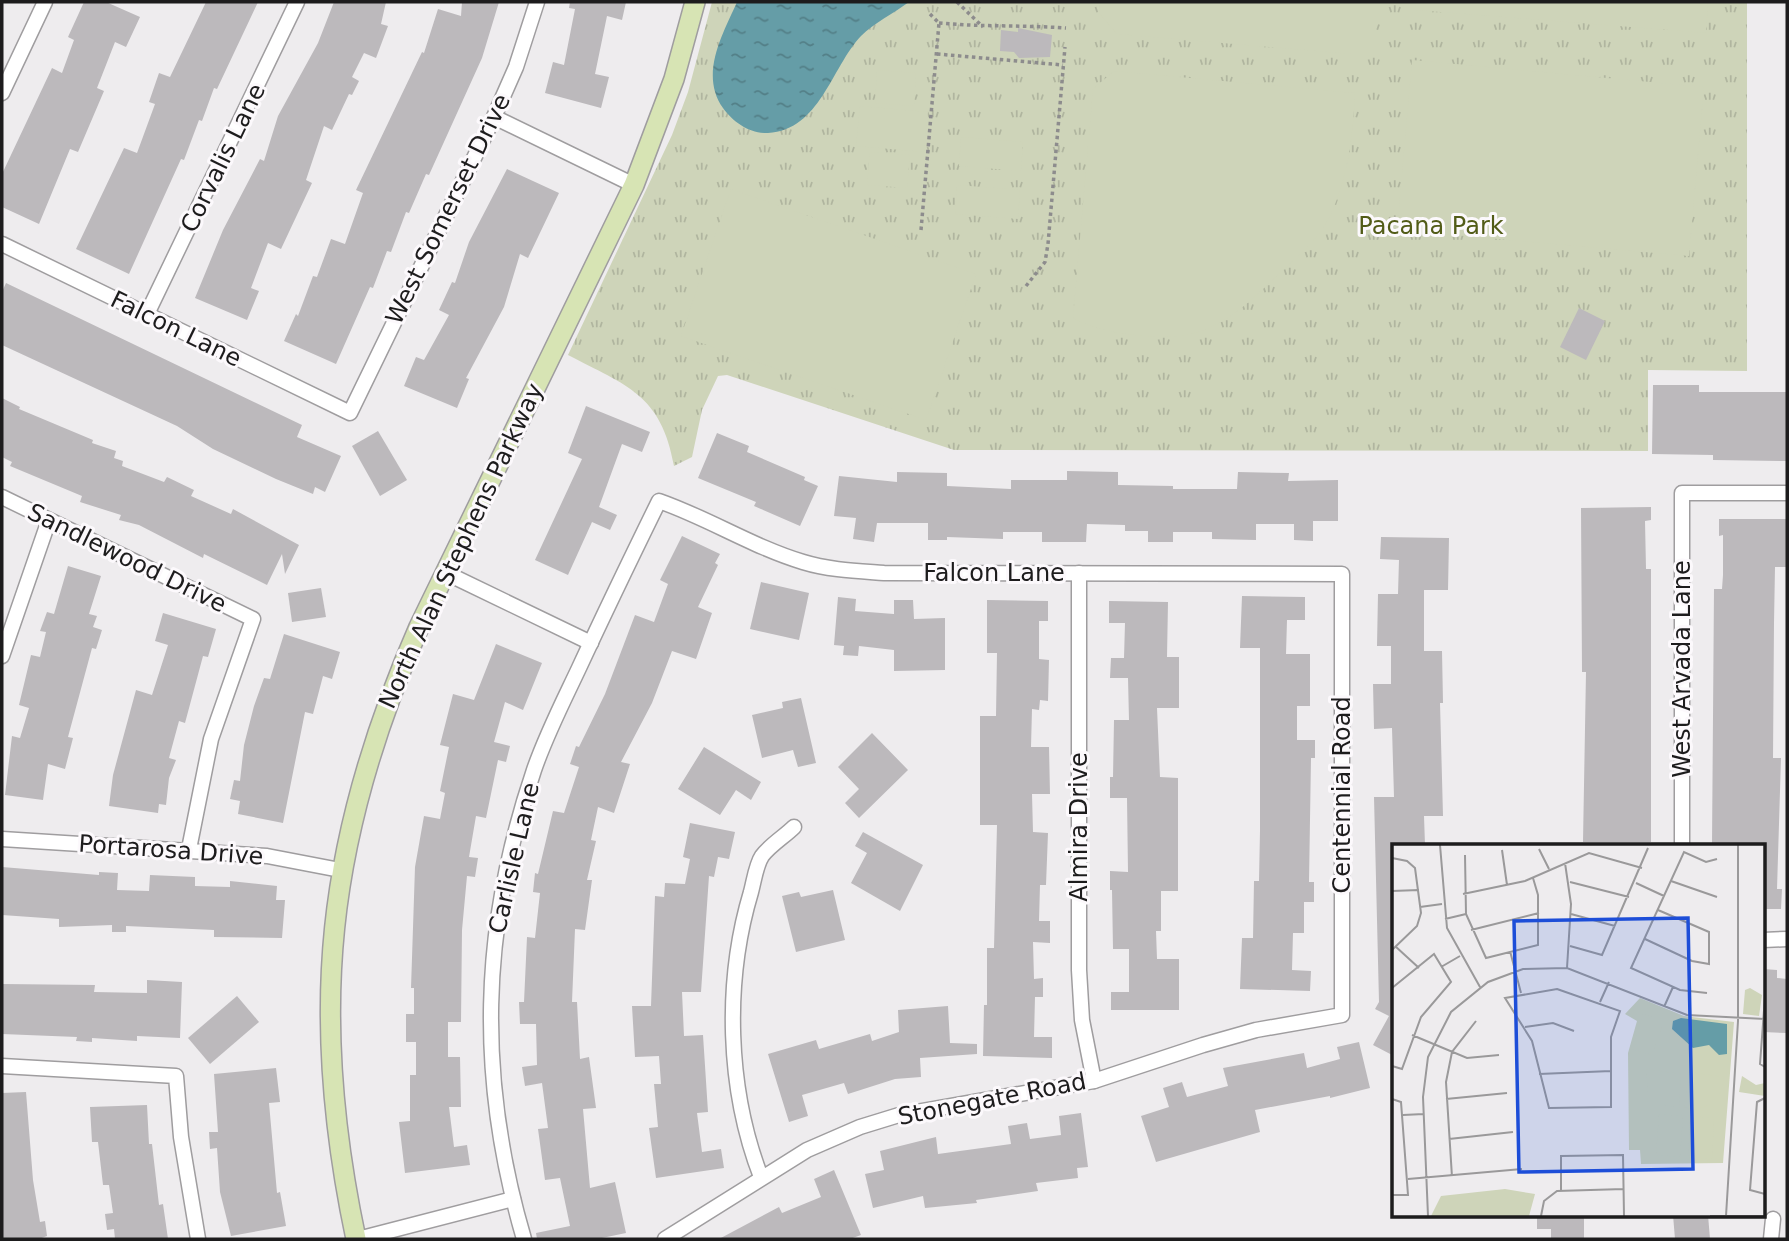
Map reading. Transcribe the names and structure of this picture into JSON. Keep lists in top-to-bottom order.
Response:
{
  "streets": {
    "street": [
      "Corvalis Lane",
      "West Somerset Drive",
      "Falcon Lane",
      "North Alan Stephens Parkway",
      "Sandlewood Drive",
      "West Arvada Lane",
      "Centennial Road",
      "Almira Drive",
      "Portarosa Drive",
      "Carlisle Lane",
      "Stonegate Road"
    ]
  },
  "crossings": [
    ["Corvalis Lane", "Falcon Lane"],
    ["West Somerset Drive", "Falcon Lane"],
    ["Falcon Lane", "Centennial Road"],
    ["Falcon Lane", "Almira Drive"],
    ["Falcon Lane", "Carlisle Lane"],
    ["North Alan Stephens Parkway", "Portarosa Drive"],
    ["Sandlewood Drive", "Portarosa Drive"],
    ["Centennial Road", "Stonegate Road"],
    ["Almira Drive", "Stonegate Road"]
  ],
  "parks": ["Pacana Park"]
}
